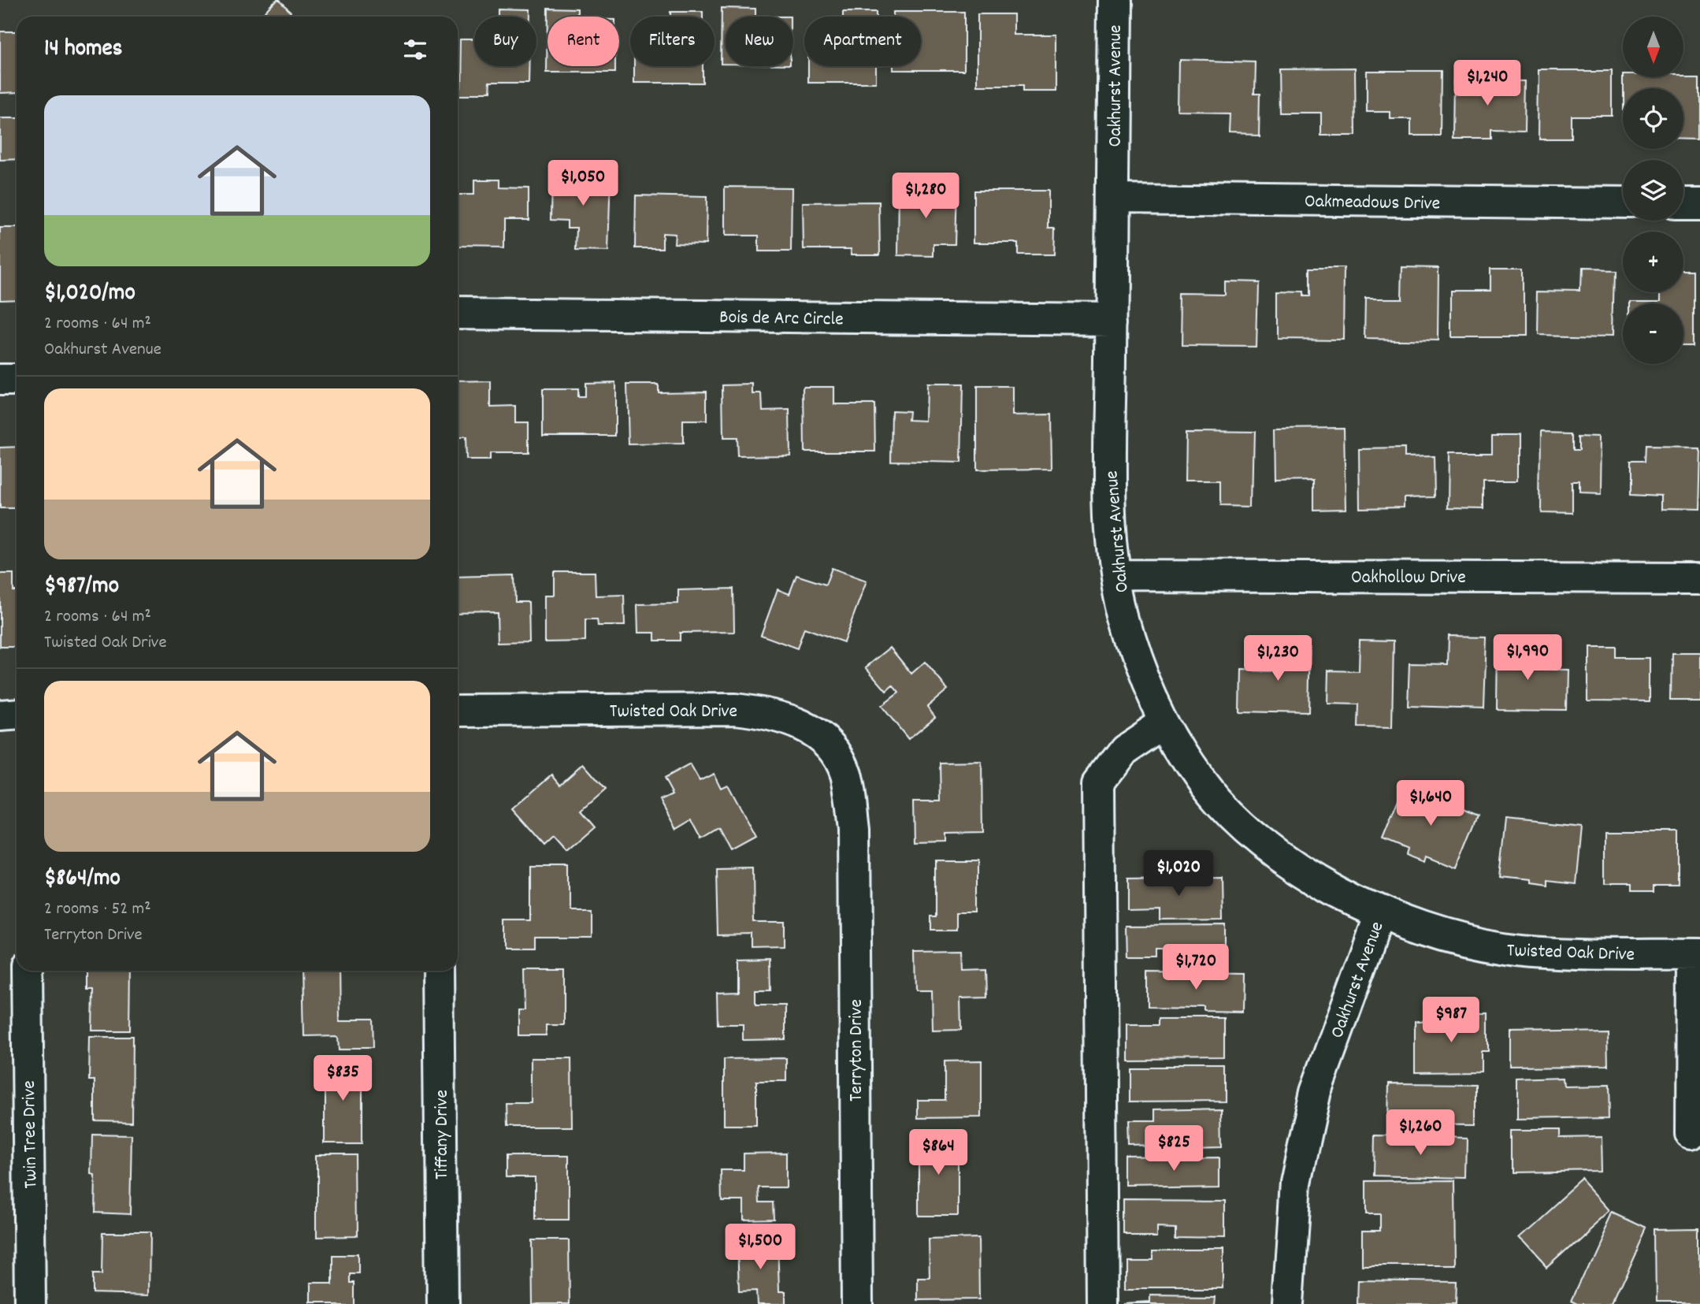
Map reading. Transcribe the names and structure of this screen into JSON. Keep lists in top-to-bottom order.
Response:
{
  "streets": {
    "street": [
      "Oakhurst Avenue",
      "Oakmeadows Drive",
      "Bois de Arc Circle",
      "Oakhollow Drive",
      "Twisted Oak Drive",
      "Terryton Drive",
      "Twin Tree Drive",
      "Tiffany Drive"
    ]
  },
  "crossings": [
    ["Oakhurst Avenue", "Oakmeadows Drive"],
    ["Oakhurst Avenue", "Bois de Arc Circle"],
    ["Oakhurst Avenue", "Oakhollow Drive"],
    ["Oakhurst Avenue", "Twisted Oak Drive"],
    ["Twisted Oak Drive", "Terryton Drive"]
  ],
  "north": "bottom",
  "page": {
    "map_buttons": ["+", "−"],
    "chip": [
      "Buy",
      "Rent",
      "Filters",
      "New",
      "Apartment"
    ],
    "heading": "14 homes",
    "price": [
      "$1,240",
      "$1,050",
      "$1,280",
      "$1,990",
      "$1,230",
      "$1,640",
      "$1,020",
      "$1,720",
      "$987",
      "$835",
      "$1,260",
      "$825",
      "$864",
      "$1,500"
    ],
    "list": [
      {
        "name": "$1,020/mo",
        "note": "2 rooms · 64 m² · Oakhurst Avenue"
      },
      {
        "name": "$987/mo",
        "note": "2 rooms · 64 m² · Twisted Oak Drive"
      },
      {
        "name": "$864/mo",
        "note": "2 rooms · 52 m² · Terryton Drive"
      }
    ]
  }
}
